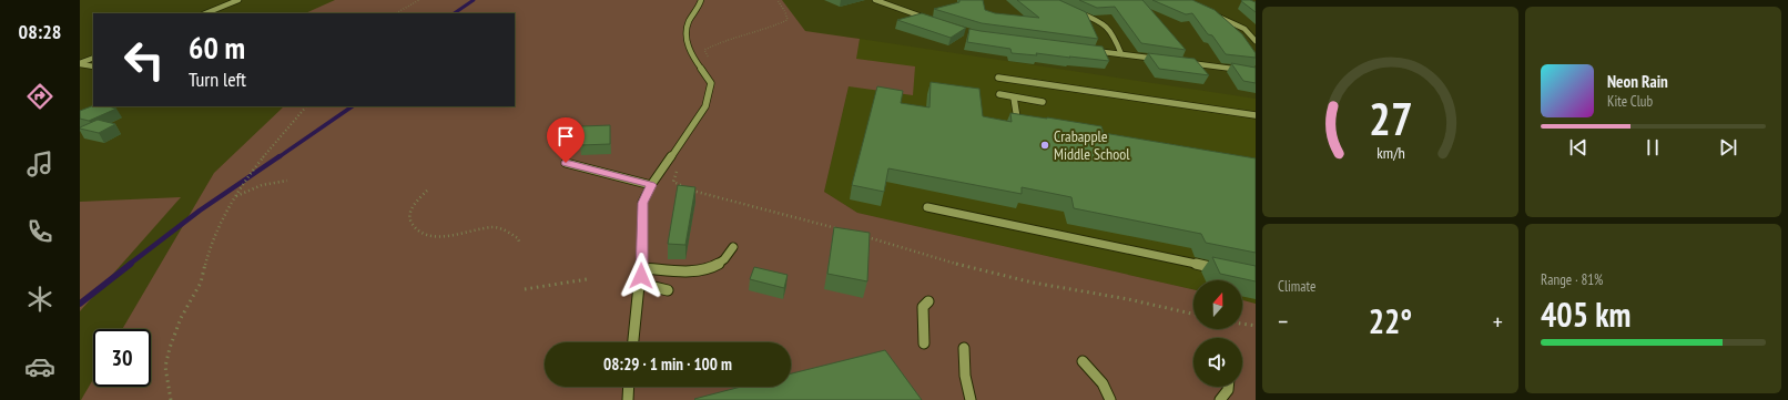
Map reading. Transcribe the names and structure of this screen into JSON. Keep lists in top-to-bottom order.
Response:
{
  "places": ["Crabapple Middle School"],
  "north": "top",
  "page": {
    "tabs": "08:28",
    "turn": ["60 m", "Turn left"],
    "song": ["Neon Rain", "Kite Club"],
    "tile": [
      "Climate",
      ["Range · 81%", "405 km"]
    ],
    "heat": ["−", "22°", "+"],
    "limit": "30",
    "trip": "08:29 · 1 min · 100 m",
    "gauge": ["27", "km/h"]
  }
}
